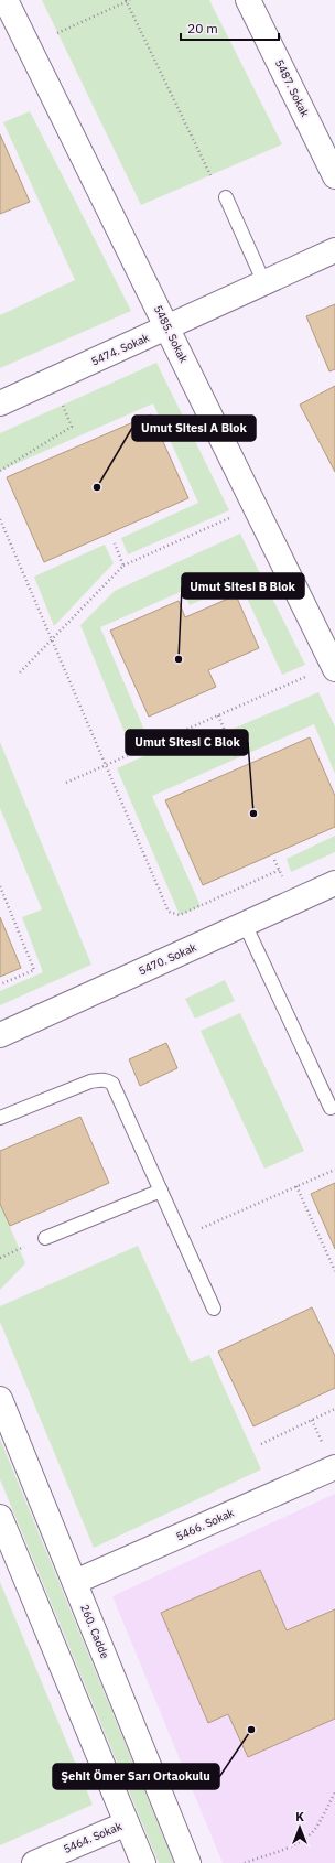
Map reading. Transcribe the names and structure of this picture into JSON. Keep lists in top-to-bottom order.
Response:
{
  "streets": {
    "street": [
      "5487. Sokak",
      "5485. Sokak",
      "5474. Sokak",
      "5470. Sokak",
      "5466. Sokak",
      "260. Cadde",
      "5464. Sokak"
    ]
  },
  "crossings": [
    ["5485. Sokak", "5474. Sokak"],
    ["5466. Sokak", "260. Cadde"]
  ],
  "places": [
    "Umut Sitesi A Blok",
    "Umut Sitesi B Blok",
    "Umut Sitesi C Blok",
    "Şehit Ömer Sarı Ortaokulu"
  ],
  "scale_bar": "20 m",
  "north": "top"
}
